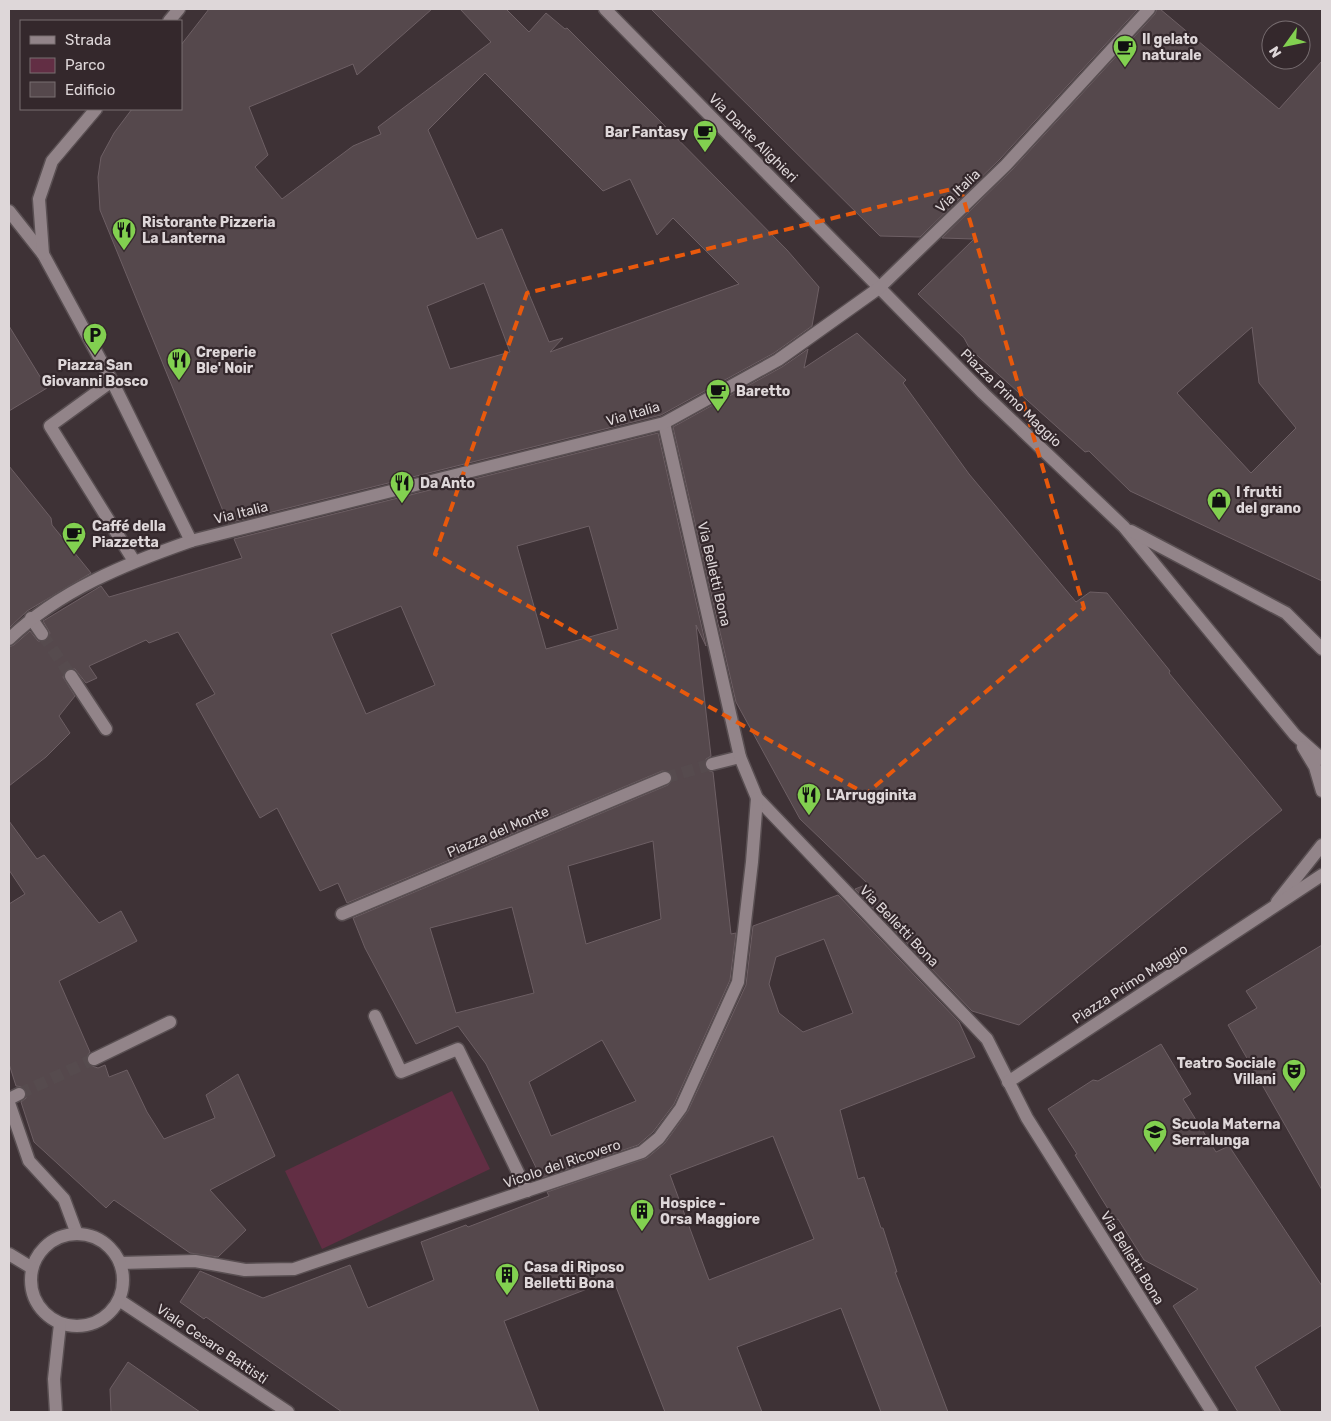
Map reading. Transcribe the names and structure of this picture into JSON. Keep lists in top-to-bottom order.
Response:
{
  "streets": {
    "street": [
      "Via Dante Alighieri",
      "Via Italia",
      "Piazza Primo Maggio",
      "Via Belletti Bona",
      "Piazza del Monte",
      "Vicolo del Ricovero",
      "Viale Cesare Battisti"
    ]
  },
  "crossings": [
    ["Via Dante Alighieri", "Via Italia"],
    ["Via Dante Alighieri", "Piazza Primo Maggio"],
    ["Via Italia", "Piazza Primo Maggio"],
    ["Via Italia", "Via Belletti Bona"],
    ["Piazza Primo Maggio", "Via Belletti Bona"],
    ["Via Belletti Bona", "Vicolo del Ricovero"],
    ["Vicolo del Ricovero", "Viale Cesare Battisti"]
  ],
  "places": {
    "cafe": [
      "Il gelato naturale",
      "Bar Fantasy",
      "Baretto",
      "Caffé della Piazzetta"
    ],
    "restaurant": [
      "Ristorante Pizzeria La Lanterna",
      "Creperie Ble' Noir",
      "Da Anto",
      "L'Arrugginita"
    ],
    "parking": ["Piazza San Giovanni Bosco"],
    "shop": ["I frutti del grano"],
    "theatre": ["Teatro Sociale Villani"],
    "school or university": ["Scuola Materna Serralunga"],
    "building": ["Hospice - Orsa Maggiore", "Casa di Riposo Belletti Bona"]
  },
  "legend": ["Strada", "Parco", "Edificio"],
  "north": "bottom left"
}
